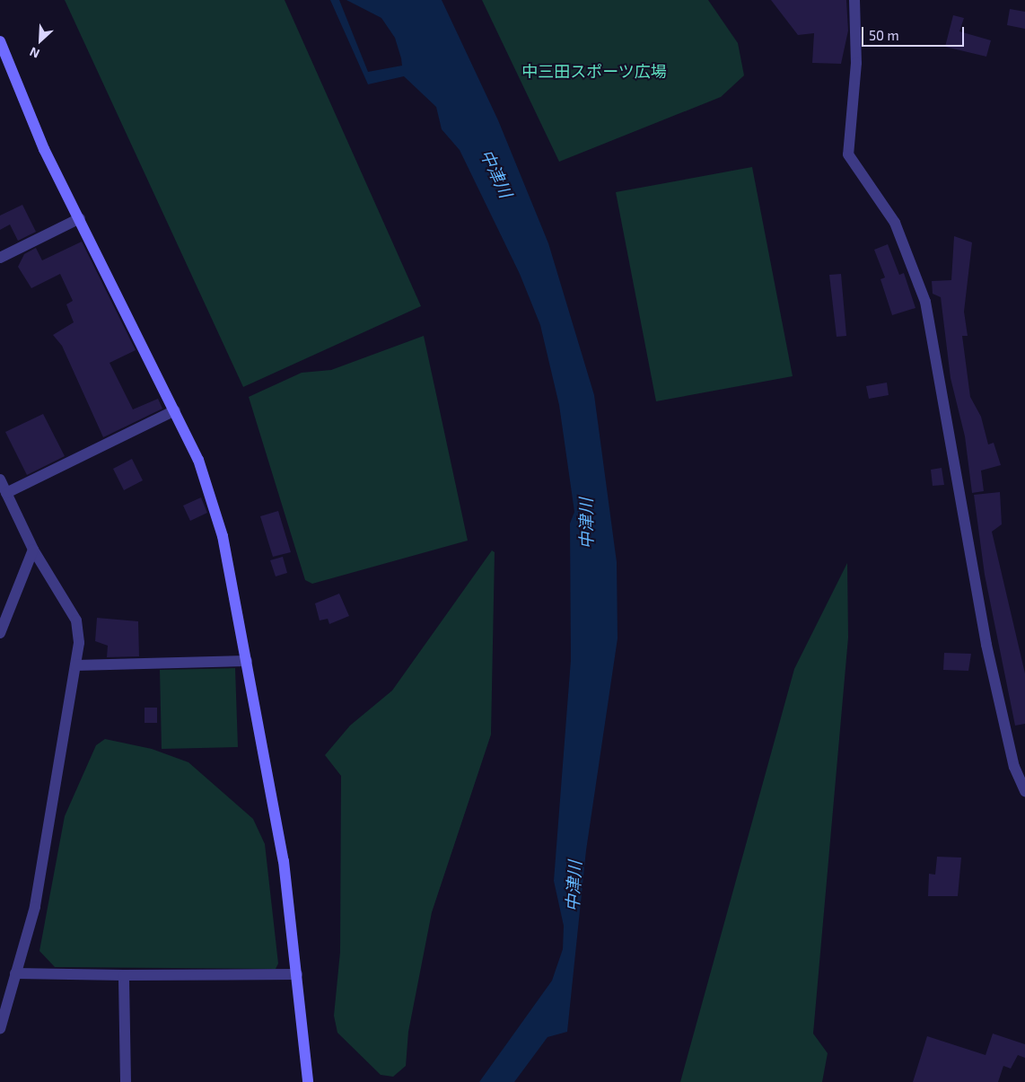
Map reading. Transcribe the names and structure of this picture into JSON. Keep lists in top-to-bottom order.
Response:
{
  "water": ["中津川"],
  "parks": ["中三田スポーツ広場"],
  "scale_bar": "50 m",
  "north": "bottom left"
}
